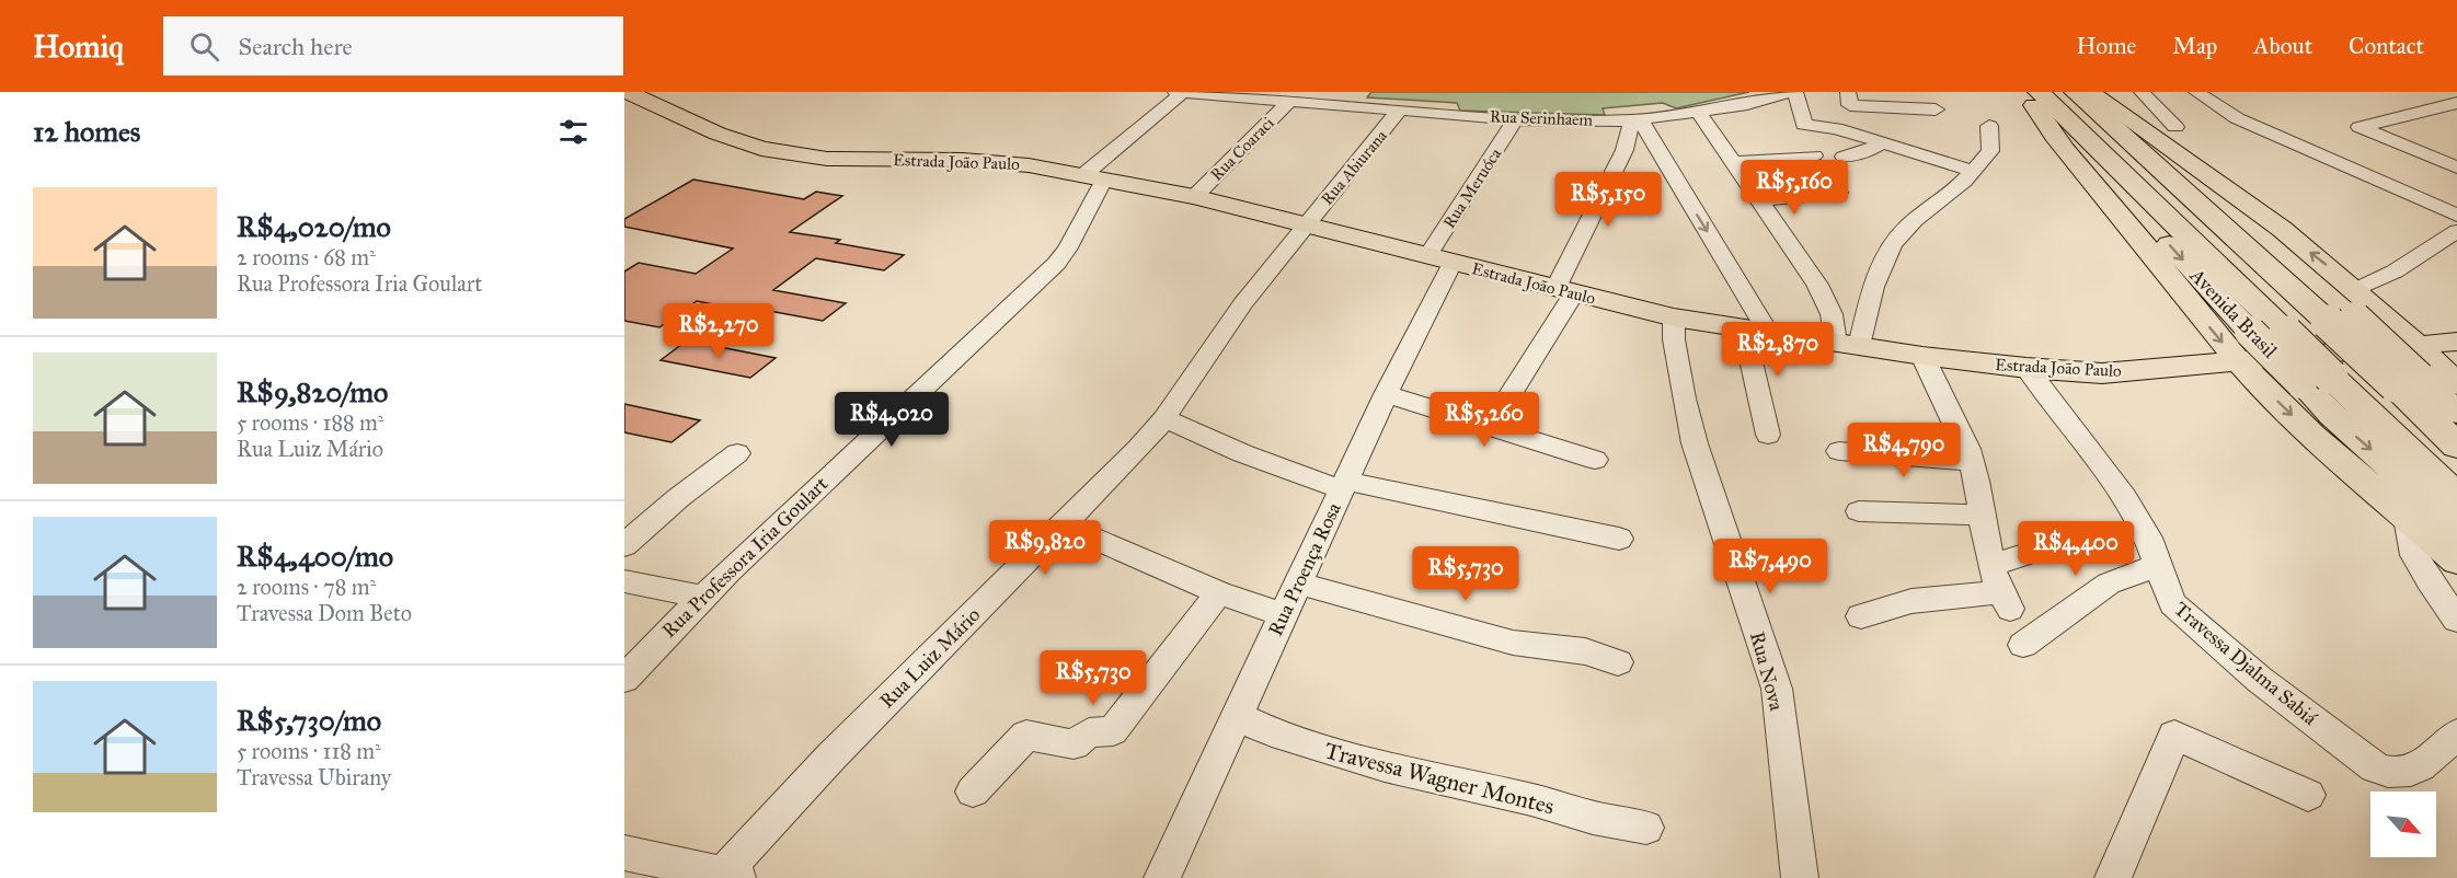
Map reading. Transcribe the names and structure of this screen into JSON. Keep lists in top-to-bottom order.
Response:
{
  "streets": {
    "highway": ["Avenida Brasil"],
    "main road": ["Estrada João Paulo"],
    "street": [
      "Rua Serinhaem",
      "Rua Coaraci",
      "Rua Abiurana",
      "Rua Meruóca",
      "Rua Professora Iria Goulart",
      "Rua Proença Rosa",
      "Rua Luiz Mário",
      "Travessa Djalma Sabiá",
      "Rua Nova",
      "Travessa Wagner Montes"
    ]
  },
  "crossings": [
    ["Rua Serinhaem", "Rua Coaraci"],
    ["Rua Serinhaem", "Rua Abiurana"],
    ["Rua Serinhaem", "Rua Meruóca"],
    ["Rua Coaraci", "Estrada João Paulo"],
    ["Estrada João Paulo", "Rua Abiurana"],
    ["Estrada João Paulo", "Rua Meruóca"],
    ["Estrada João Paulo", "Rua Professora Iria Goulart"],
    ["Estrada João Paulo", "Rua Proença Rosa"],
    ["Estrada João Paulo", "Rua Luiz Mário"],
    ["Estrada João Paulo", "Travessa Djalma Sabiá"],
    ["Estrada João Paulo", "Rua Nova"],
    ["Rua Abiurana", "Rua Luiz Mário"],
    ["Rua Meruóca", "Rua Proença Rosa"],
    ["Rua Proença Rosa", "Travessa Wagner Montes"]
  ],
  "north": "bottom right",
  "page": {
    "header": "Homiq",
    "search": "Search here",
    "nav": [
      "Home",
      "Map",
      "About",
      "Contact"
    ],
    "heading": "12 homes",
    "price": [
      "R$5,160",
      "R$5,150",
      "R$2,270",
      "R$2,870",
      "R$4,020",
      "R$5,260",
      "R$4,790",
      "R$9,820",
      "R$4,400",
      "R$7,490",
      "R$5,730",
      "R$5,730"
    ],
    "list": [
      {
        "name": "R$4,020/mo",
        "note": "2 rooms · 68 m² · Rua Professora Iria Goulart"
      },
      {
        "name": "R$9,820/mo",
        "note": "5 rooms · 188 m² · Rua Luiz Mário"
      },
      {
        "name": "R$4,400/mo",
        "note": "2 rooms · 78 m² · Travessa Dom Beto"
      },
      {
        "name": "R$5,730/mo",
        "note": "5 rooms · 118 m² · Travessa Ubirany"
      }
    ]
  }
}
